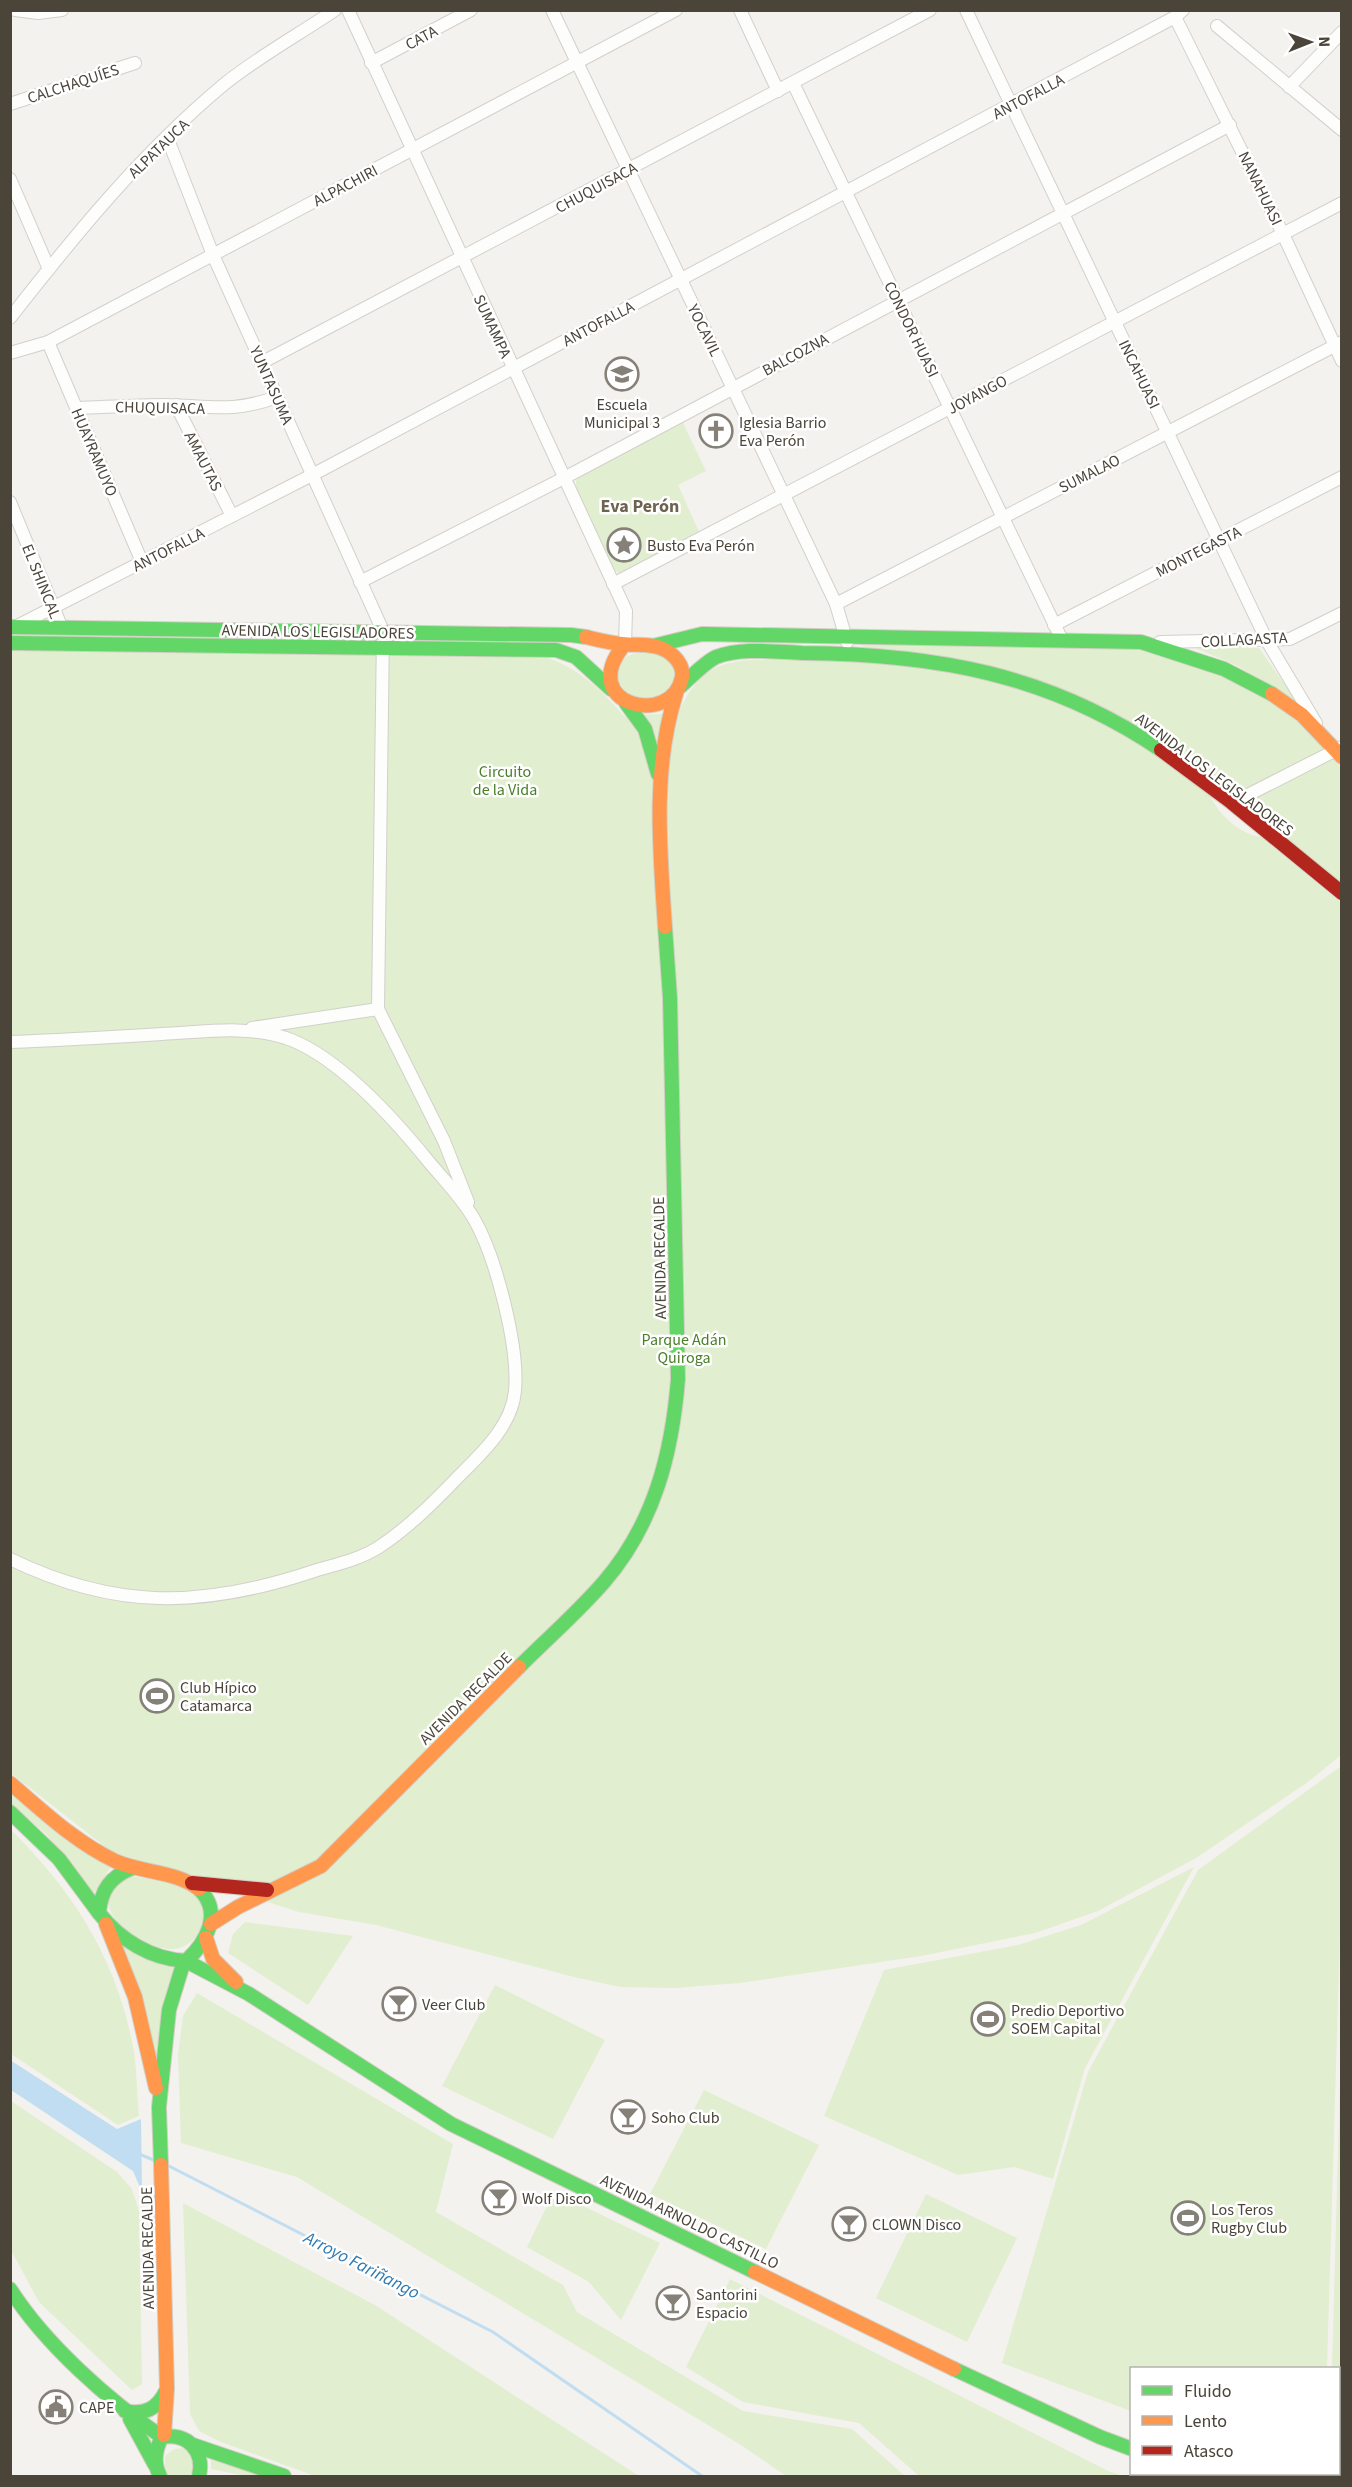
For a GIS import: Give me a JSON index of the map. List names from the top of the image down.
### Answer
{
  "streets": {
    "main road": ["AVENIDA LOS LEGISLADORES", "AVENIDA RECALDE", "AVENIDA ARNOLDO CASTILLO"],
    "street": [
      "CATA",
      "CALCHAQUÍES",
      "ANTOFALLA",
      "ALPATAUCA",
      "ALPACHIRI",
      "CHUQUISACA",
      "NANAHUASI",
      "SUMAMPA",
      "CONDOR HUASI",
      "YOCAVIL",
      "BALCOZNA",
      "INCAHUASI",
      "YUNTASUMA",
      "JOYANGO",
      "HUAYRAMUYO",
      "AMAUTAS",
      "SUMALAO",
      "MONTEGASTA",
      "EL SHINCAL",
      "COLLAGASTA"
    ]
  },
  "crossings": [
    ["CATA", "SUMAMPA"],
    ["ANTOFALLA", "NANAHUASI"],
    ["ANTOFALLA", "SUMAMPA"],
    ["ANTOFALLA", "CONDOR HUASI"],
    ["ANTOFALLA", "YOCAVIL"],
    ["ANTOFALLA", "INCAHUASI"],
    ["ANTOFALLA", "YUNTASUMA"],
    ["ANTOFALLA", "HUAYRAMUYO"],
    ["ANTOFALLA", "AMAUTAS"],
    ["ANTOFALLA", "EL SHINCAL"],
    ["ANTOFALLA", "AVENIDA LOS LEGISLADORES"],
    ["ALPATAUCA", "YUNTASUMA"],
    ["ALPACHIRI", "SUMAMPA"],
    ["ALPACHIRI", "YOCAVIL"],
    ["ALPACHIRI", "YUNTASUMA"],
    ["ALPACHIRI", "HUAYRAMUYO"],
    ["CHUQUISACA", "SUMAMPA"],
    ["CHUQUISACA", "CONDOR HUASI"],
    ["CHUQUISACA", "YOCAVIL"],
    ["CHUQUISACA", "YUNTASUMA"],
    ["CHUQUISACA", "HUAYRAMUYO"],
    ["CHUQUISACA", "AMAUTAS"],
    ["NANAHUASI", "BALCOZNA"],
    ["NANAHUASI", "JOYANGO"],
    ["NANAHUASI", "SUMALAO"],
    ["SUMAMPA", "BALCOZNA"],
    ["SUMAMPA", "JOYANGO"],
    ["SUMAMPA", "AVENIDA LOS LEGISLADORES"],
    ["SUMAMPA", "AVENIDA RECALDE"],
    ["CONDOR HUASI", "BALCOZNA"],
    ["CONDOR HUASI", "JOYANGO"],
    ["CONDOR HUASI", "SUMALAO"],
    ["CONDOR HUASI", "MONTEGASTA"],
    ["YOCAVIL", "BALCOZNA"],
    ["YOCAVIL", "JOYANGO"],
    ["YOCAVIL", "SUMALAO"],
    ["YOCAVIL", "AVENIDA LOS LEGISLADORES"],
    ["BALCOZNA", "INCAHUASI"],
    ["BALCOZNA", "YUNTASUMA"],
    ["INCAHUASI", "JOYANGO"],
    ["INCAHUASI", "SUMALAO"],
    ["INCAHUASI", "MONTEGASTA"],
    ["INCAHUASI", "COLLAGASTA"],
    ["YUNTASUMA", "AVENIDA LOS LEGISLADORES"],
    ["EL SHINCAL", "AVENIDA LOS LEGISLADORES"],
    ["AVENIDA LOS LEGISLADORES", "AVENIDA RECALDE"],
    ["AVENIDA RECALDE", "AVENIDA ARNOLDO CASTILLO"]
  ],
  "districts": ["Eva Perón"],
  "water": ["Arroyo Fariñango"],
  "parks": ["Circuito de la Vida", "Parque Adán Quiroga"],
  "places": {
    "school or university": ["Escuela Municipal 3"],
    "church": ["Iglesia Barrio Eva Perón"],
    "place": ["Busto Eva Perón"],
    "sports": ["Club Hípico Catamarca", "Predio Deportivo SOEM Capital", "Los Teros Rugby Club"],
    "bar": [
      "Veer Club",
      "Soho Club",
      "Wolf Disco",
      "CLOWN Disco",
      "Santorini Espacio"
    ],
    "public building": ["CAPE"]
  },
  "legend": ["Fluido", "Lento", "Atasco"],
  "north": "right"
}
